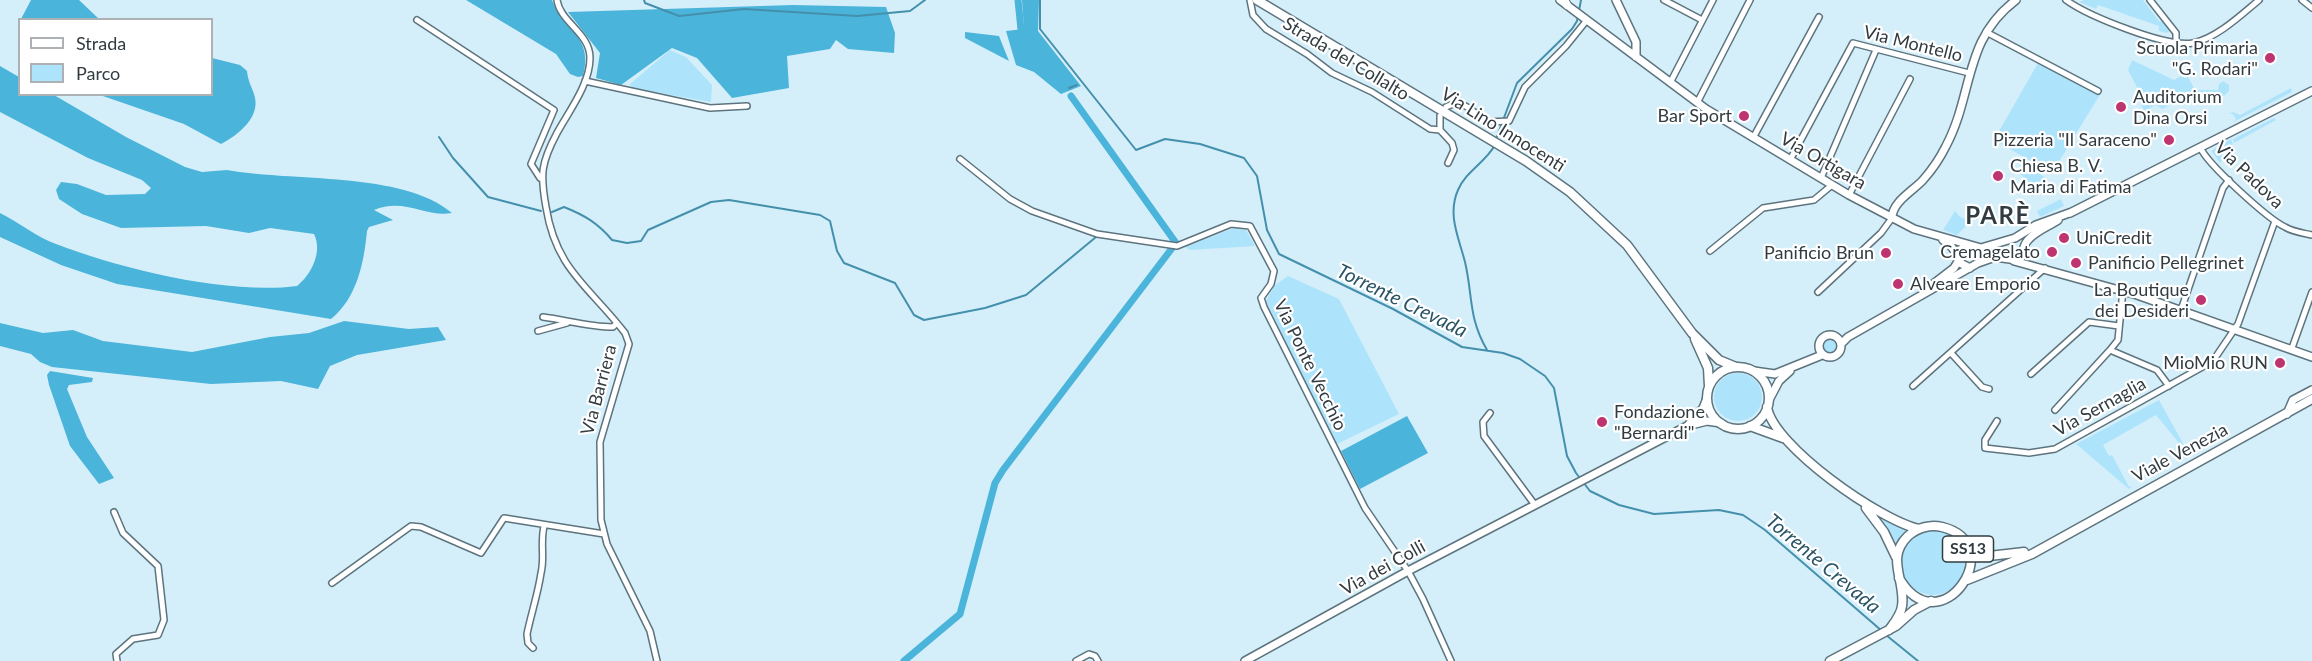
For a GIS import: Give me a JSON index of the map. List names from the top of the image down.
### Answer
{
  "streets": {
    "main road": ["Via Lino Innocenti", "Viale Venezia", "SS13"],
    "street": [
      "Via Montello",
      "Strada del Collalto",
      "Via Ortigara",
      "Via Padova",
      "Via Ponte Vecchio",
      "Via Barriera",
      "Via Sernaglia",
      "Via dei Colli"
    ]
  },
  "crossings": [
    ["Via Montello", "Via Ortigara"],
    ["Via Padova", "Via Sernaglia"],
    ["Via Ponte Vecchio", "Via dei Colli"],
    ["Viale Venezia", "SS13"]
  ],
  "districts": ["PARÈ"],
  "water": ["Torrente Crevada"],
  "places": [
    "Scuola Primaria \"G. Rodari\"",
    "Auditorium Dina Orsi",
    "Bar Sport",
    "Pizzeria \"Il Saraceno\"",
    "Chiesa B. V. Maria di Fatima",
    "UniCredit",
    "Cremagelato",
    "Panificio Brun",
    "Panificio Pellegrinet",
    "Alveare Emporio",
    "La Boutique dei Desideri",
    "MioMio RUN",
    "Fondazione \"Bernardi\""
  ],
  "legend": ["Strada", "Parco"]
}
